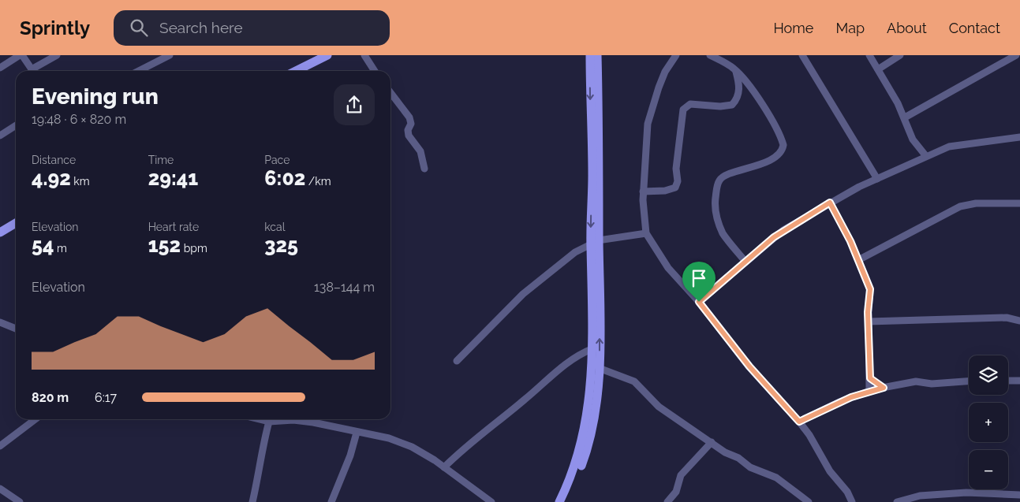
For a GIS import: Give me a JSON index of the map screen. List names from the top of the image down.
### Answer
{
  "page": {
    "header": "Sprintly",
    "search": "Search here",
    "nav": [
      "Home",
      "Map",
      "About",
      "Contact"
    ],
    "heading": ["Evening run", "19:48 · 6 × 820 m"],
    "stats": [
      ["Distance", "4.92 km"],
      ["Time", "29:41"],
      ["Pace", "6:02 /km"],
      ["Elevation", "54 m"],
      ["Heart rate", "152 bpm"],
      ["kcal", "325"]
    ],
    "chart": ["Elevation", "138–144 m"],
    "map_buttons": ["+", "−"],
    "list": [
      {
        "name": "820 m",
        "note": "6:17"
      }
    ]
  }
}
